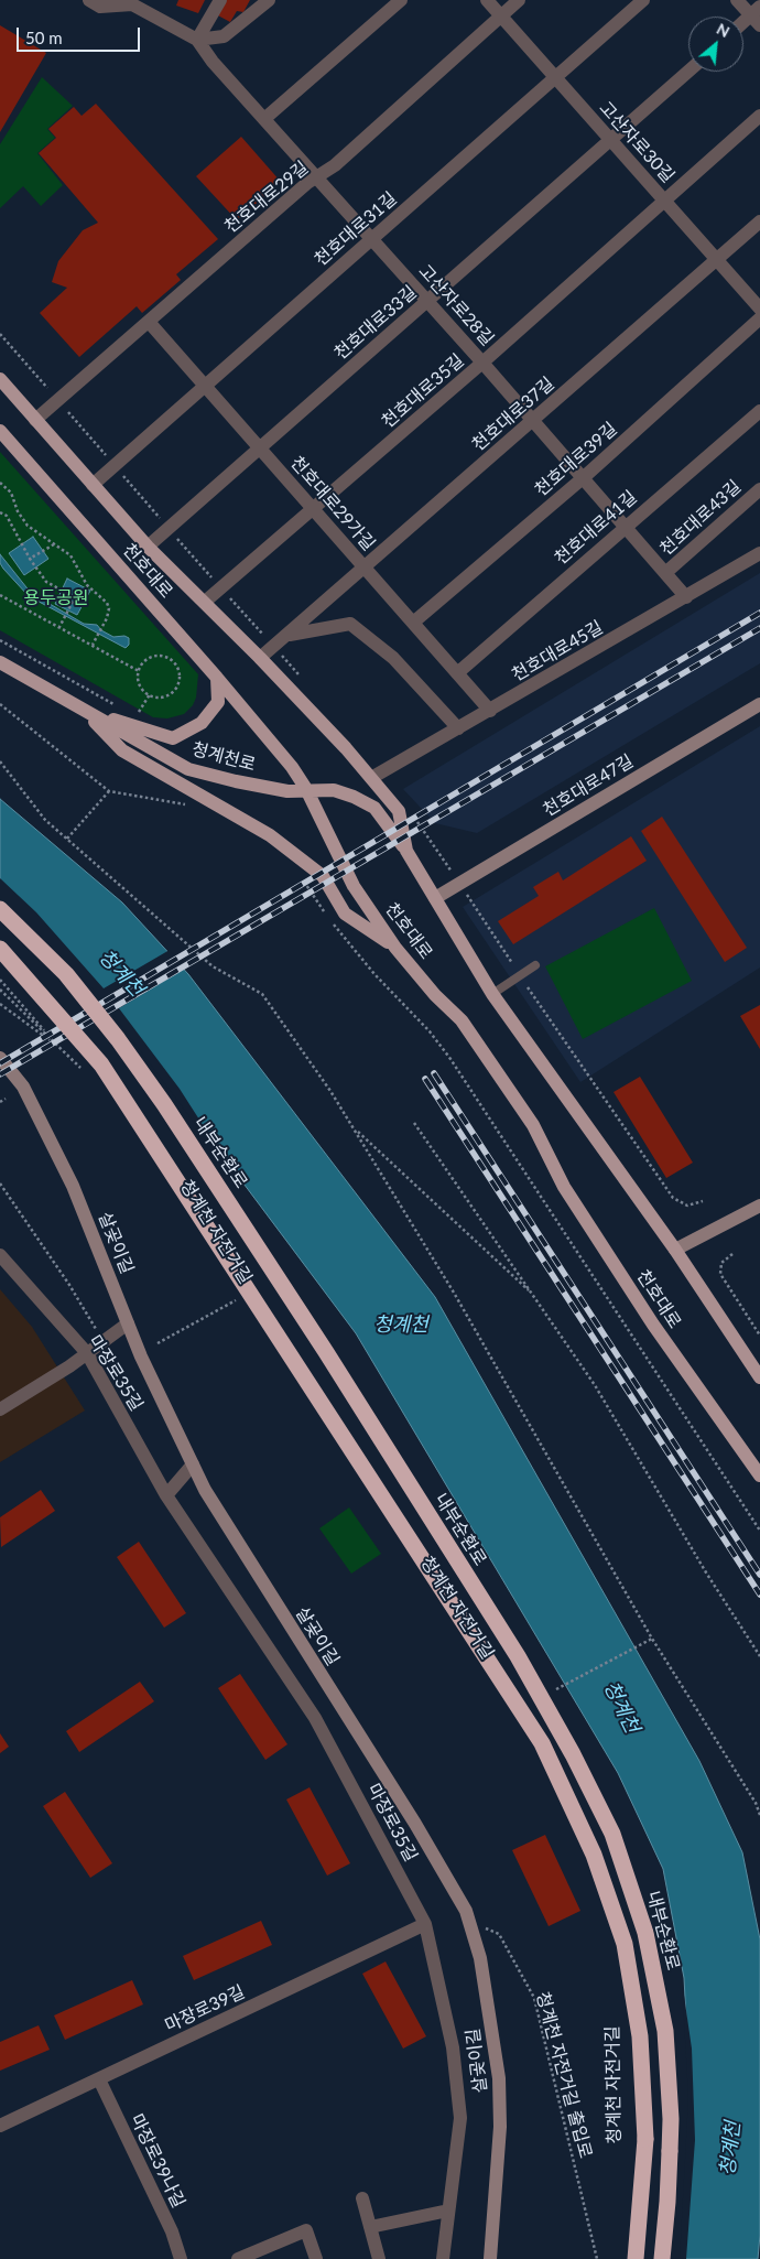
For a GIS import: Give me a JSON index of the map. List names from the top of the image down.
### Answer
{
  "streets": {
    "highway": ["내부순환로"],
    "main road": [
      "천호대로",
      "청계천로",
      "천호대로47길",
      "살곶이길"
    ],
    "street": [
      "고산자로30길",
      "천호대로29길",
      "천호대로31길",
      "고산자로28길",
      "천호대로33길",
      "천호대로35길",
      "천호대로37길",
      "천호대로39길",
      "천호대로29가길",
      "천호대로43길",
      "천호대로41길",
      "천호대로45길",
      "마장로35길",
      "마장로39길",
      "마장로39나길"
    ],
    "path": ["청계천 자전거길 출입로"]
  },
  "crossings": [
    ["고산자로30길", "천호대로29길"],
    ["고산자로30길", "천호대로31길"],
    ["고산자로30길", "천호대로33길"],
    ["고산자로30길", "천호대로35길"],
    ["고산자로30길", "천호대로37길"],
    ["천호대로29길", "고산자로28길"],
    ["천호대로29길", "천호대로29가길"],
    ["천호대로29길", "천호대로"],
    ["천호대로31길", "고산자로28길"],
    ["천호대로31길", "천호대로29가길"],
    ["천호대로31길", "천호대로"],
    ["고산자로28길", "천호대로33길"],
    ["고산자로28길", "천호대로35길"],
    ["고산자로28길", "천호대로37길"],
    ["고산자로28길", "천호대로39길"],
    ["고산자로28길", "천호대로43길"],
    ["고산자로28길", "천호대로41길"],
    ["고산자로28길", "천호대로45길"],
    ["천호대로33길", "천호대로29가길"],
    ["천호대로33길", "천호대로"],
    ["천호대로35길", "천호대로29가길"],
    ["천호대로35길", "천호대로"],
    ["천호대로37길", "천호대로29가길"],
    ["천호대로37길", "천호대로"],
    ["천호대로37길", "천호대로45길"],
    ["천호대로39길", "천호대로29가길"],
    ["천호대로29가길", "천호대로41길"],
    ["천호대로29가길", "천호대로45길"],
    ["천호대로", "천호대로45길"],
    ["천호대로", "청계천로"],
    ["천호대로", "천호대로47길"],
    ["살곶이길", "청계천 자전거길 출입로"],
    ["마장로35길", "마장로39길"],
    ["마장로39길", "마장로39나길"]
  ],
  "water": ["청계천"],
  "parks": ["용두공원"],
  "scale_bar": "50 m",
  "north": "top right"
}
